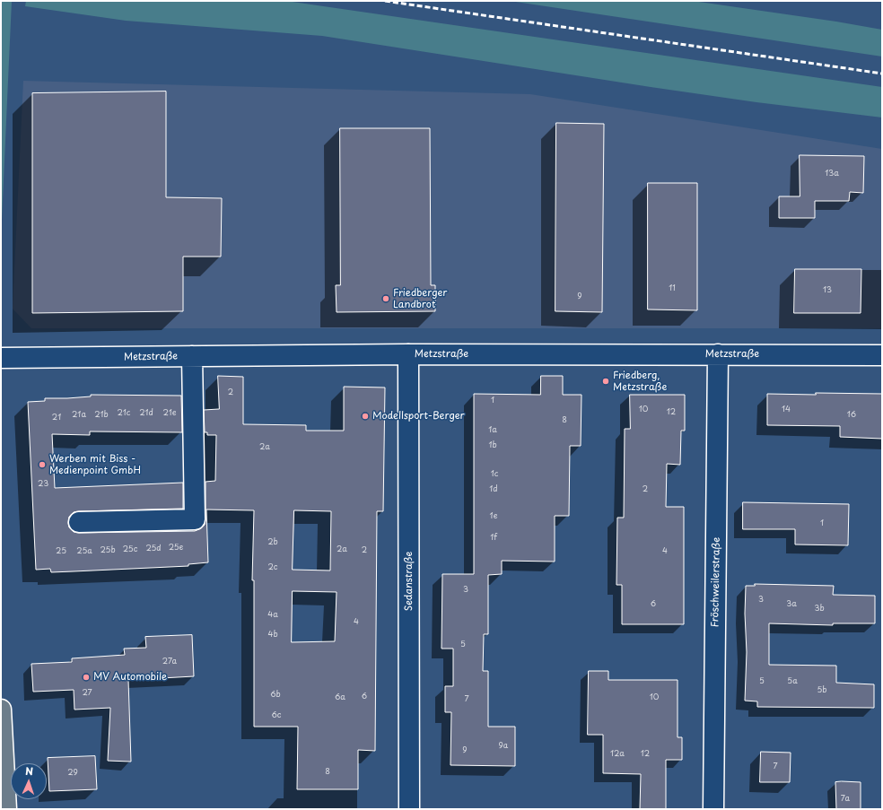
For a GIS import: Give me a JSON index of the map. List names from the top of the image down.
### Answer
{
  "streets": {
    "street": ["Metzstraße", "Sedanstraße", "Fröschweilerstraße"]
  },
  "crossings": [
    ["Metzstraße", "Sedanstraße"],
    ["Metzstraße", "Fröschweilerstraße"]
  ],
  "places": [
    "Friedberger Landbrot",
    "Friedberg, Metzstraße",
    "Modellsport-Berger",
    "Werben mit Biss - Medienpoint GmbH",
    "MV Automobile"
  ],
  "house_numbers": [
    "13a",
    "11",
    "13",
    "9",
    "2",
    "1",
    "10",
    "14",
    "12",
    "21c",
    "21d",
    "21e",
    "21a",
    "21b",
    "16",
    "21",
    "8",
    "1a",
    "1b",
    "2a",
    "1c",
    "23",
    "1d",
    "2",
    "1e",
    "1",
    "1f",
    "2b",
    "25e",
    "25d",
    "25c",
    "2a",
    "25b",
    "2",
    "25",
    "25a",
    "4",
    "2c",
    "3",
    "3",
    "6",
    "3a",
    "3b",
    "4a",
    "4",
    "4b",
    "5",
    "27a",
    "5",
    "5a",
    "5b",
    "27",
    "6b",
    "6",
    "6a",
    "10",
    "7",
    "6c",
    "9a",
    "9",
    "12a",
    "12",
    "7",
    "8",
    "29",
    "7a"
  ],
  "north": "top"
}
